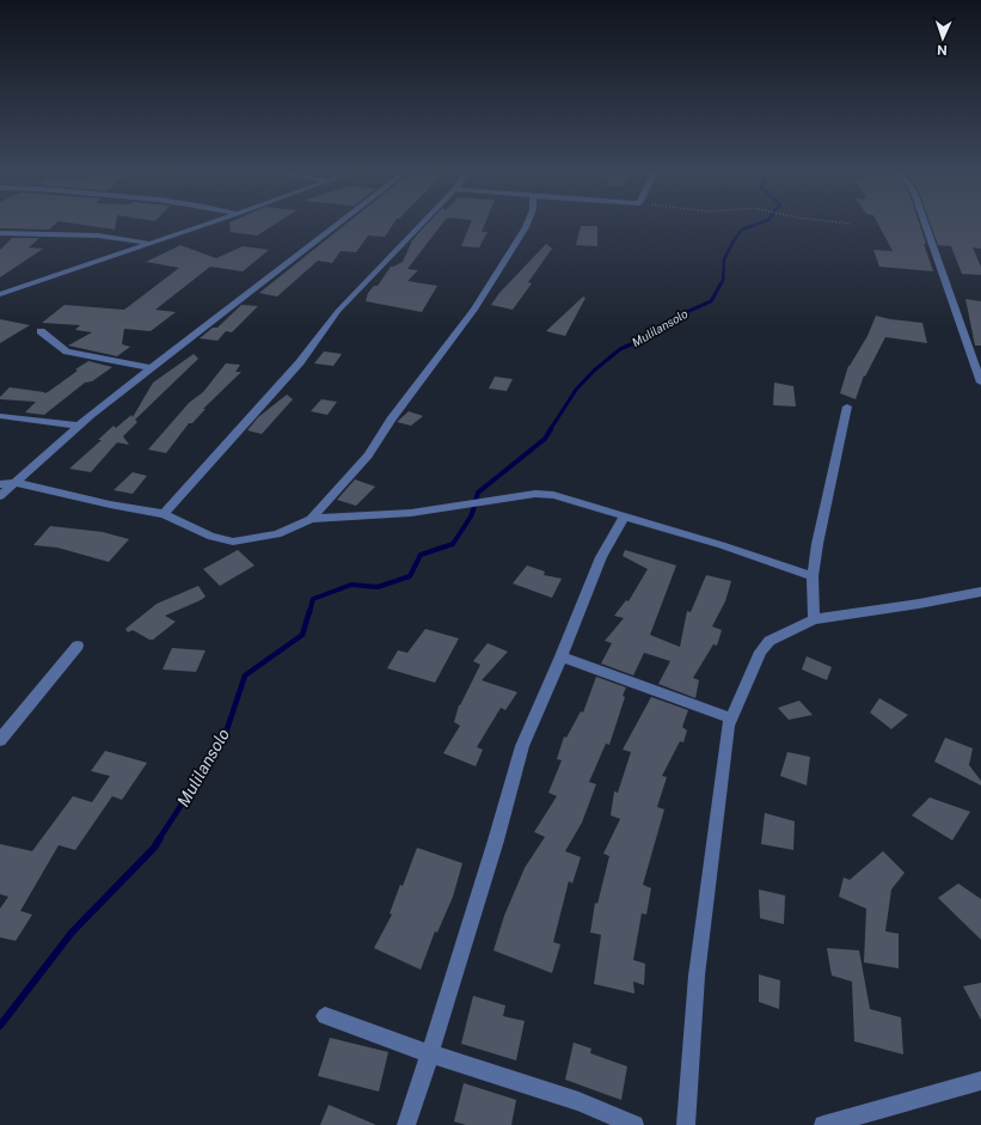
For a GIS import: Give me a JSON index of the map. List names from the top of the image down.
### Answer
{
  "water": ["Mulilansolo"],
  "north": "bottom"
}
